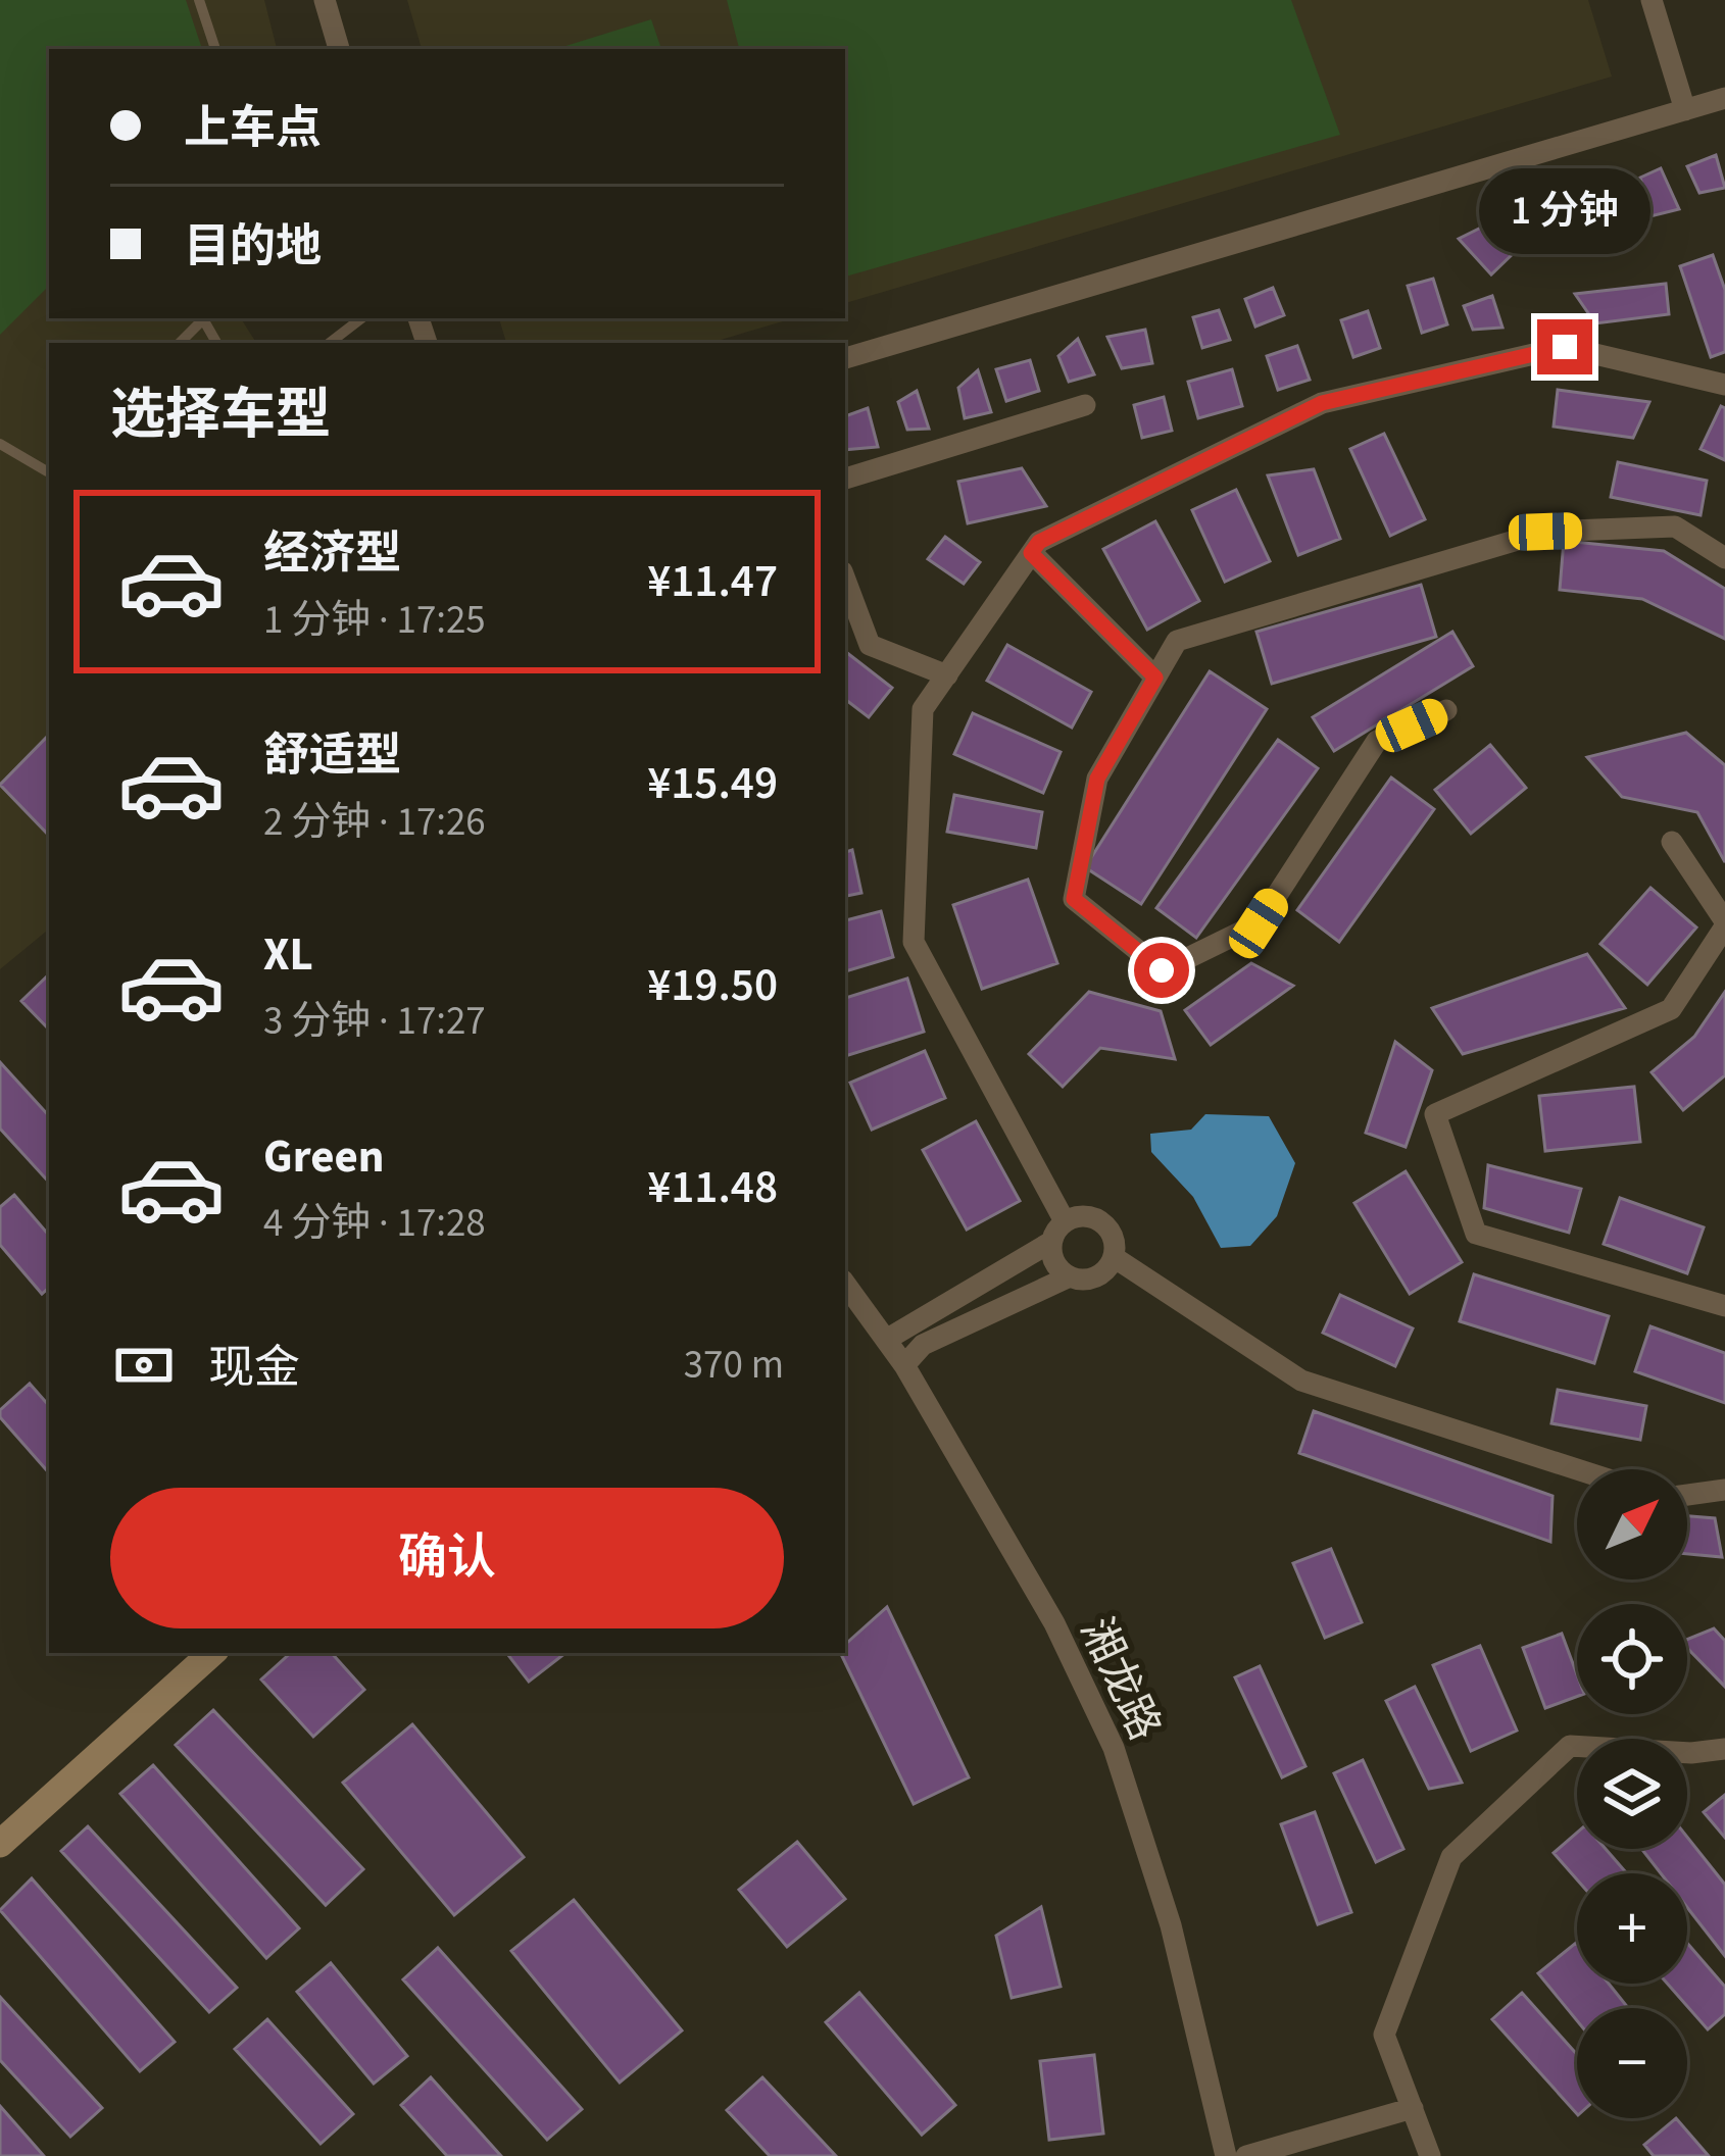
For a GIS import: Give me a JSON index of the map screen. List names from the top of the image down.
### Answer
{
  "streets": {
    "street": ["湘龙路"]
  },
  "north": "top right",
  "page": {
    "banner": ["上车点", "目的地"],
    "bubble": "1 分钟",
    "heading": "选择车型",
    "list": [
      {
        "name": "经济型",
        "note": "1 分钟 · 17:25",
        "value": "¥11.47"
      },
      {
        "name": "舒适型",
        "note": "2 分钟 · 17:26",
        "value": "¥15.49"
      },
      {
        "name": "XL",
        "note": "3 分钟 · 17:27",
        "value": "¥19.50"
      },
      {
        "name": "Green",
        "note": "4 分钟 · 17:28",
        "value": "¥11.48"
      }
    ],
    "pay": ["现金", "370 m"],
    "buttons": "确认",
    "map_buttons": ["+", "−"]
  }
}
